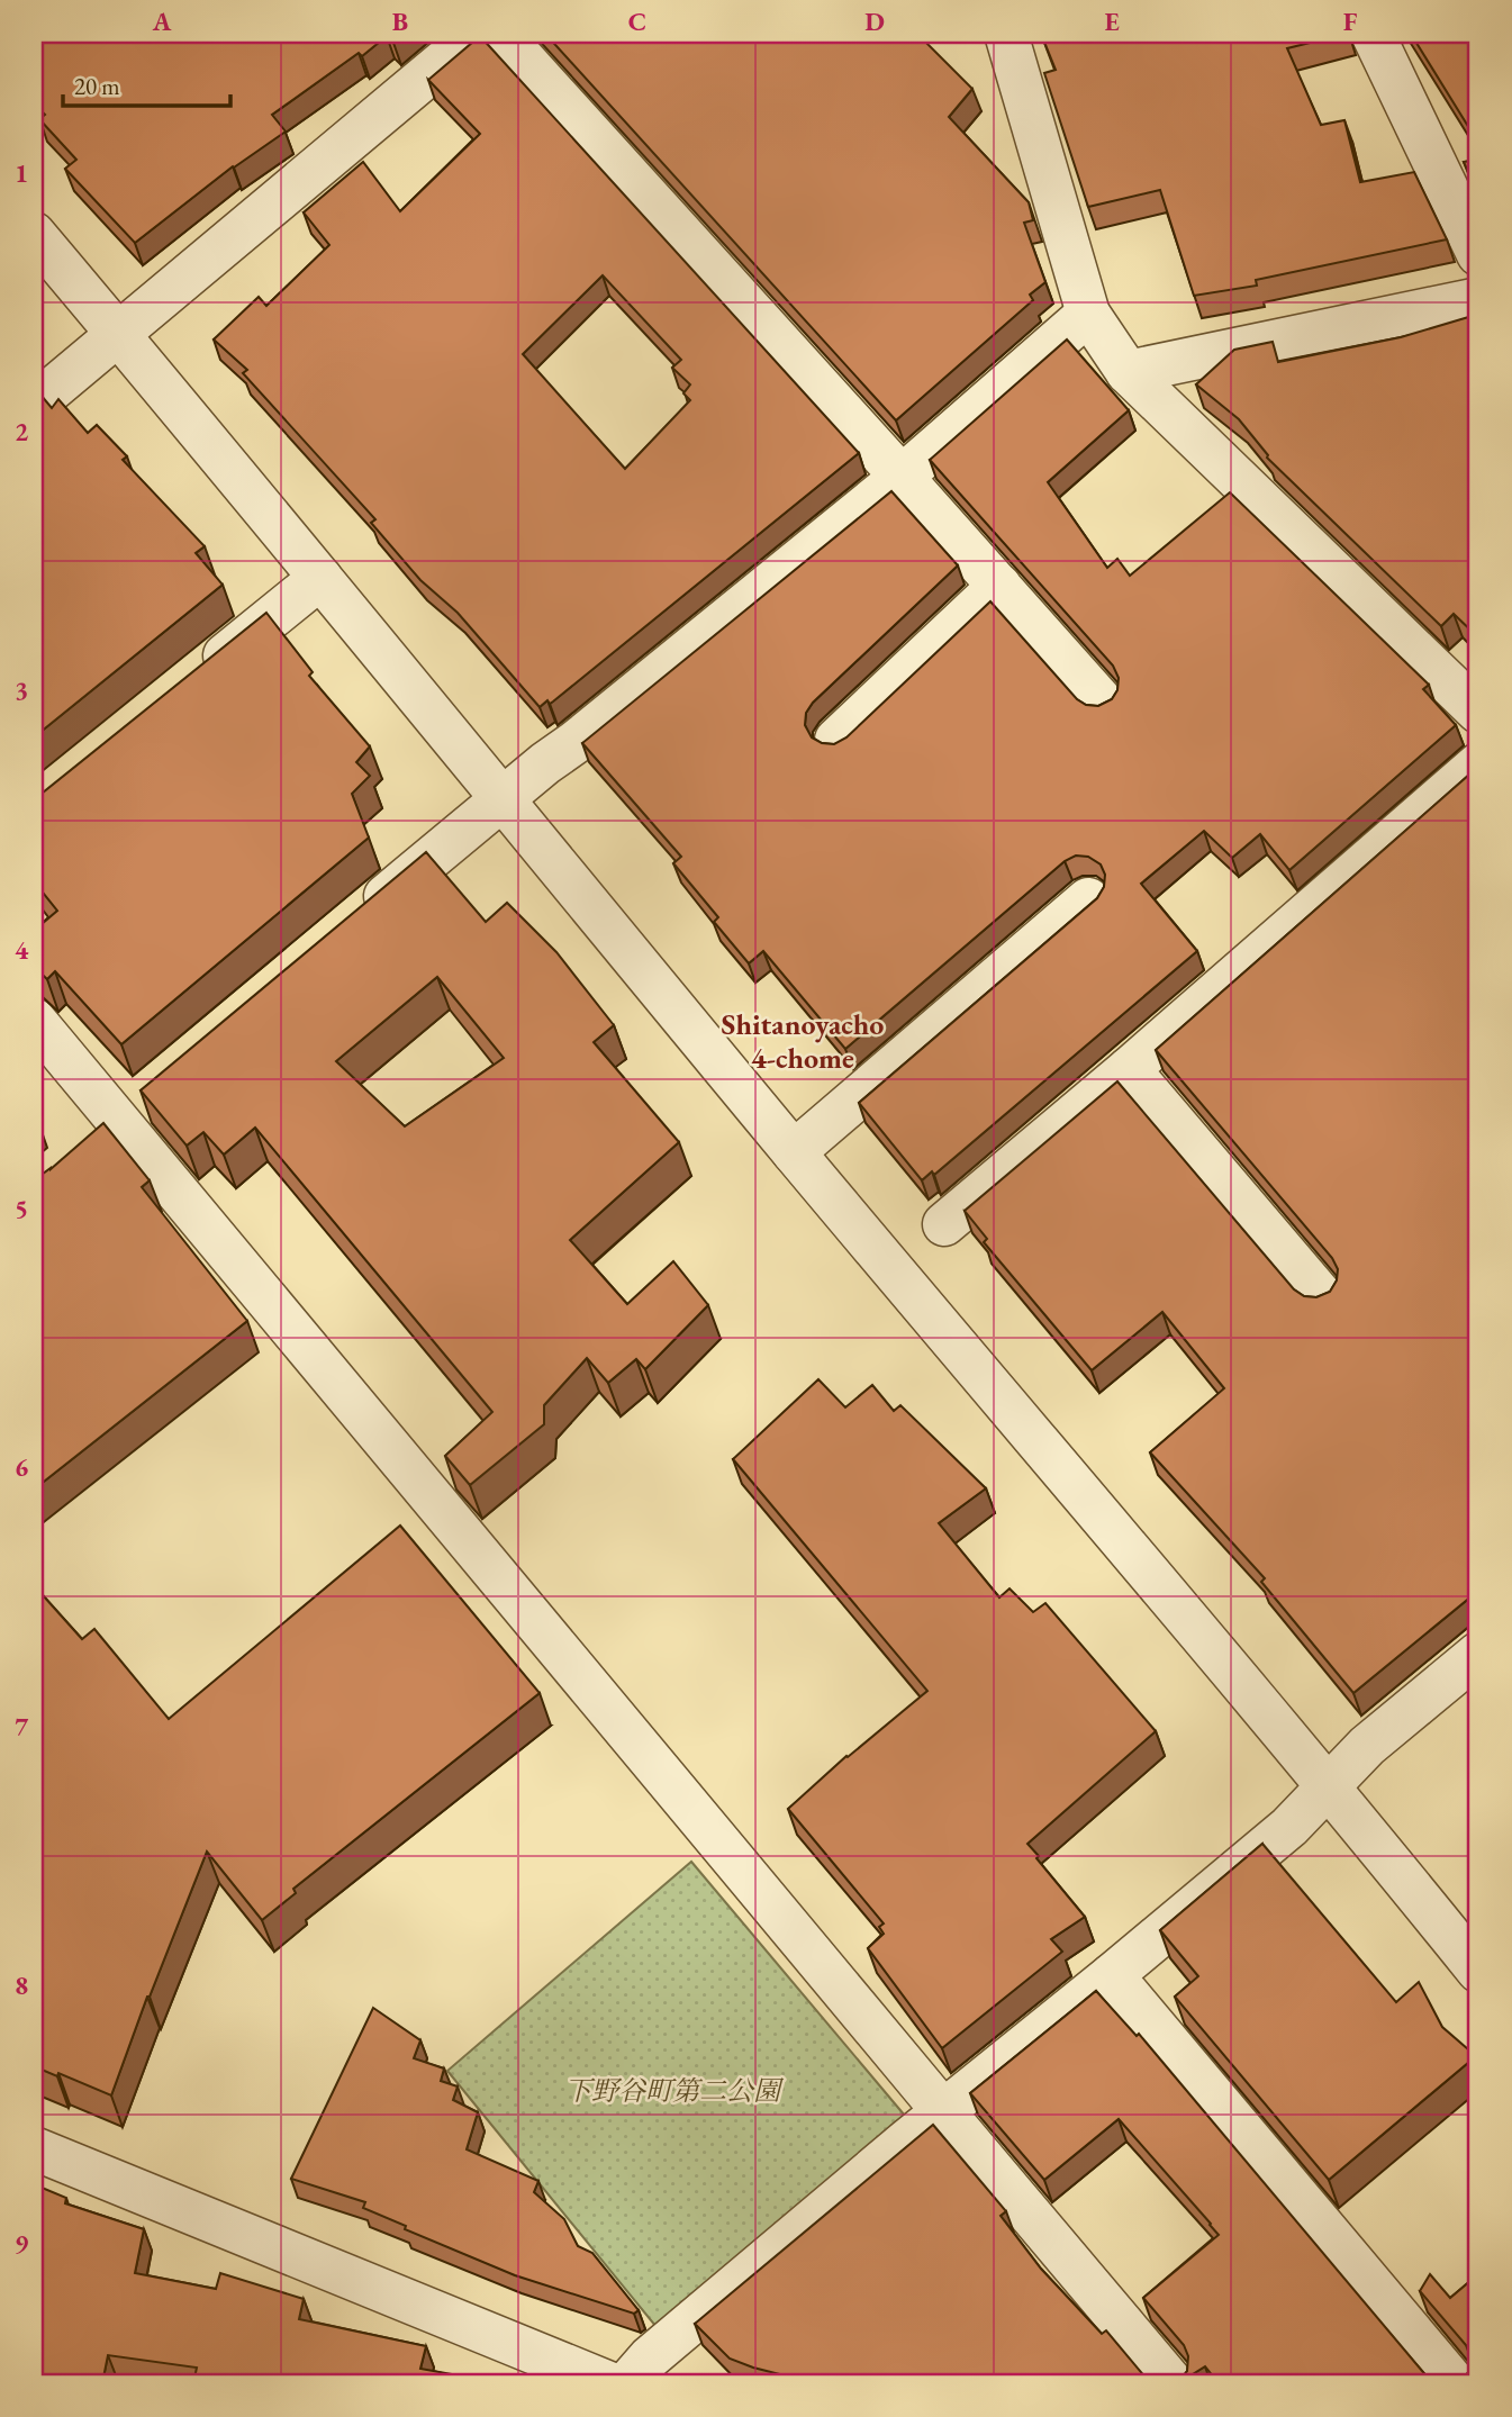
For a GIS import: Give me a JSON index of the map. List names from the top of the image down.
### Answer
{
  "districts": ["Shitanoyacho 4-chome"],
  "parks": ["下野谷町第二公園"],
  "scale_bar": "20 m",
  "grid": {
    "columns": [
      "A",
      "B",
      "C",
      "D",
      "E",
      "F"
    ],
    "rows": [
      "1",
      "2",
      "3",
      "4",
      "5",
      "6",
      "7",
      "8",
      "9"
    ]
  }
}
